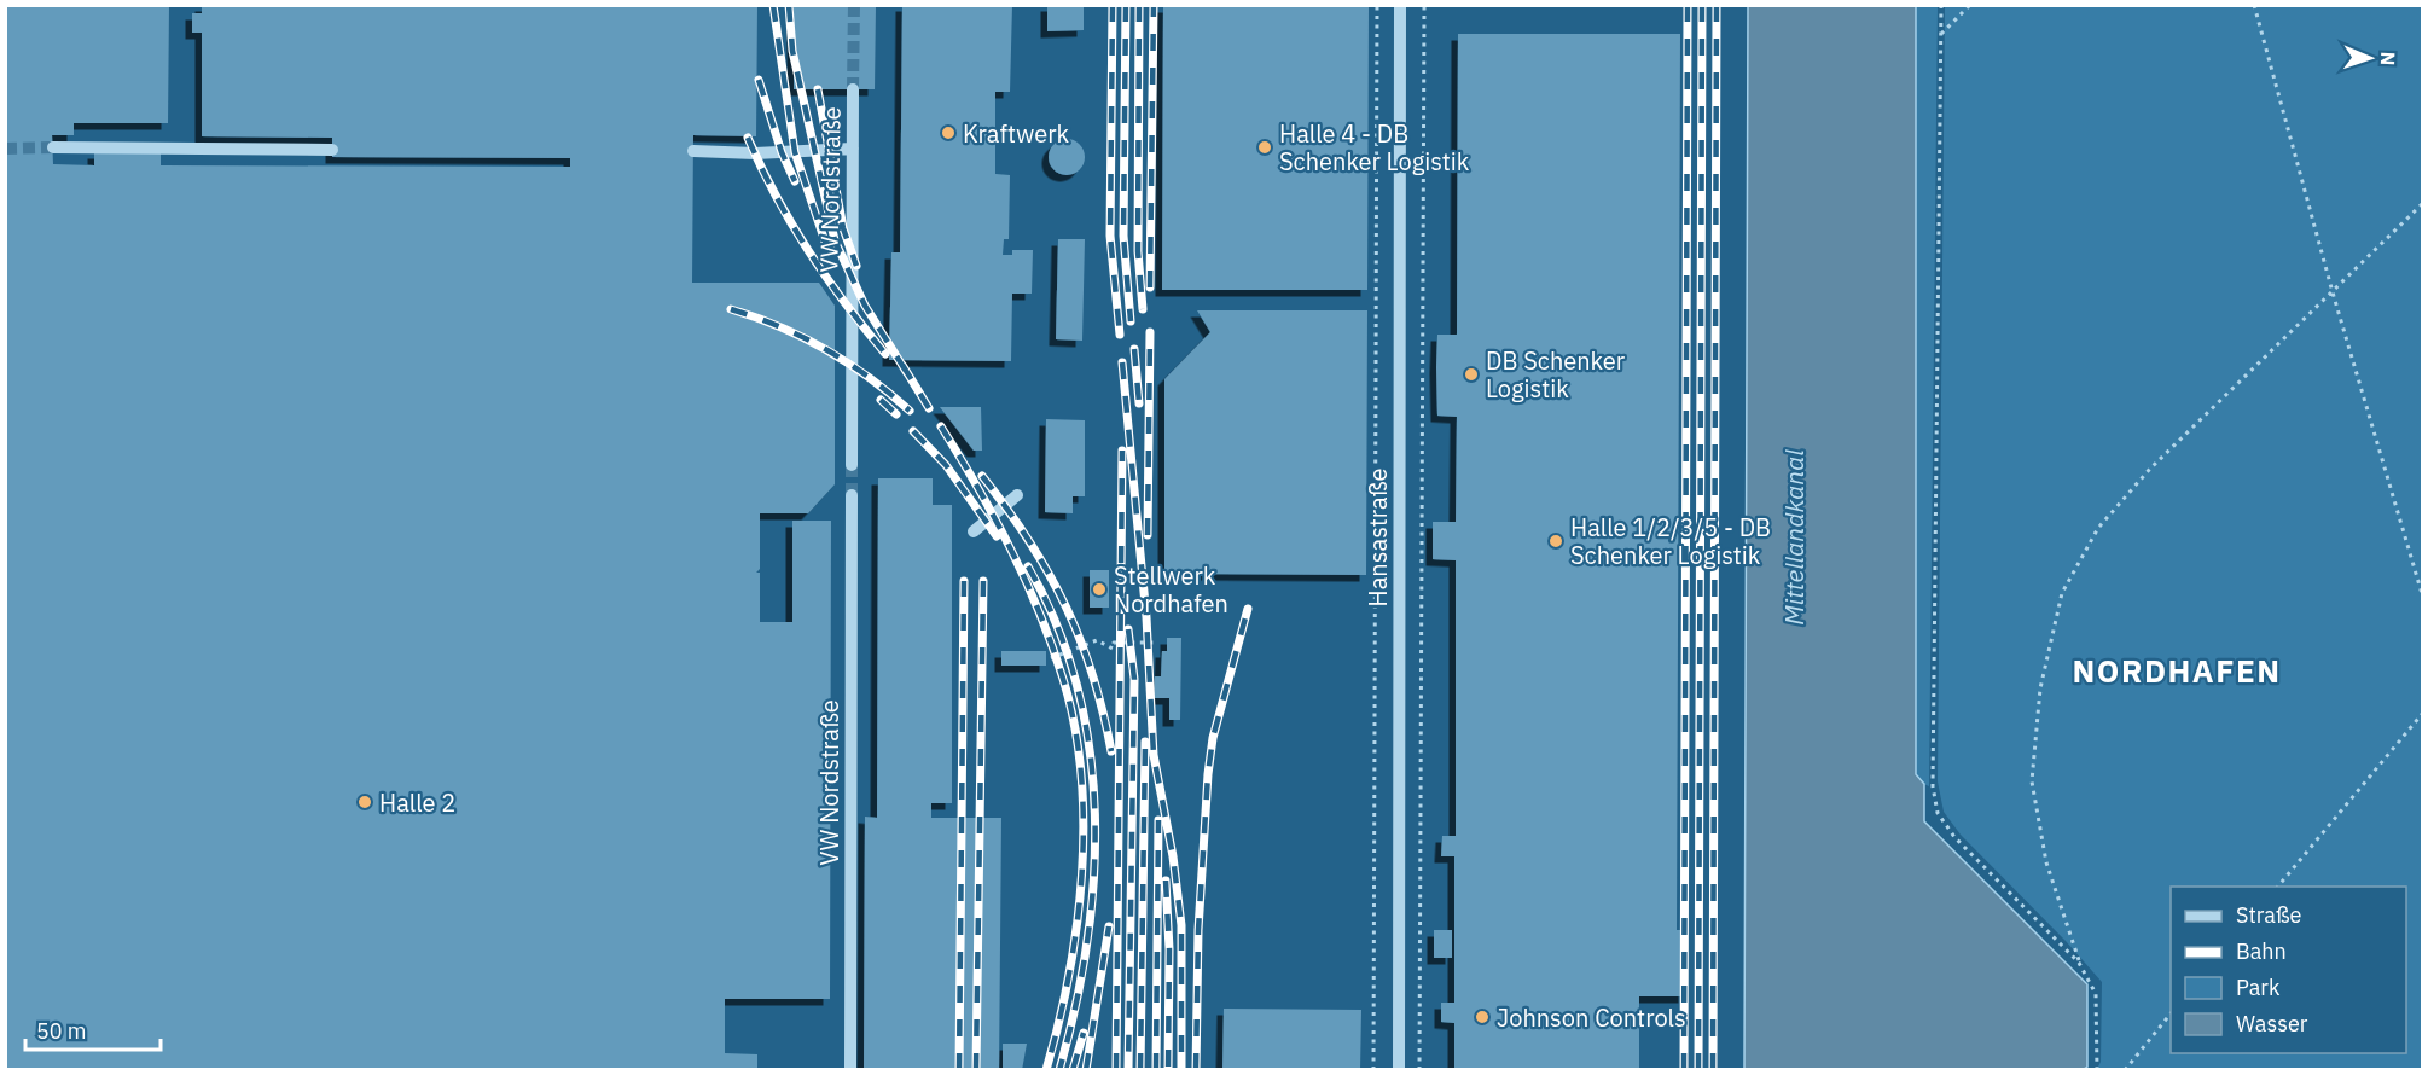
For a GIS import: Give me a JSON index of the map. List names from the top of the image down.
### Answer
{
  "streets": {
    "street": ["VW Nordstraße", "Hansastraße"]
  },
  "districts": ["NORDHAFEN"],
  "water": ["Mittellandkanal"],
  "places": [
    "Kraftwerk",
    "Halle 4 - DB Schenker Logistik",
    "DB Schenker Logistik",
    "Halle 1/2/3/5 - DB Schenker Logistik",
    "Stellwerk Nordhafen",
    "Halle 2",
    "Johnson Controls"
  ],
  "legend": [
    "Straße",
    "Bahn",
    "Park",
    "Wasser"
  ],
  "scale_bar": "50 m",
  "north": "right"
}
